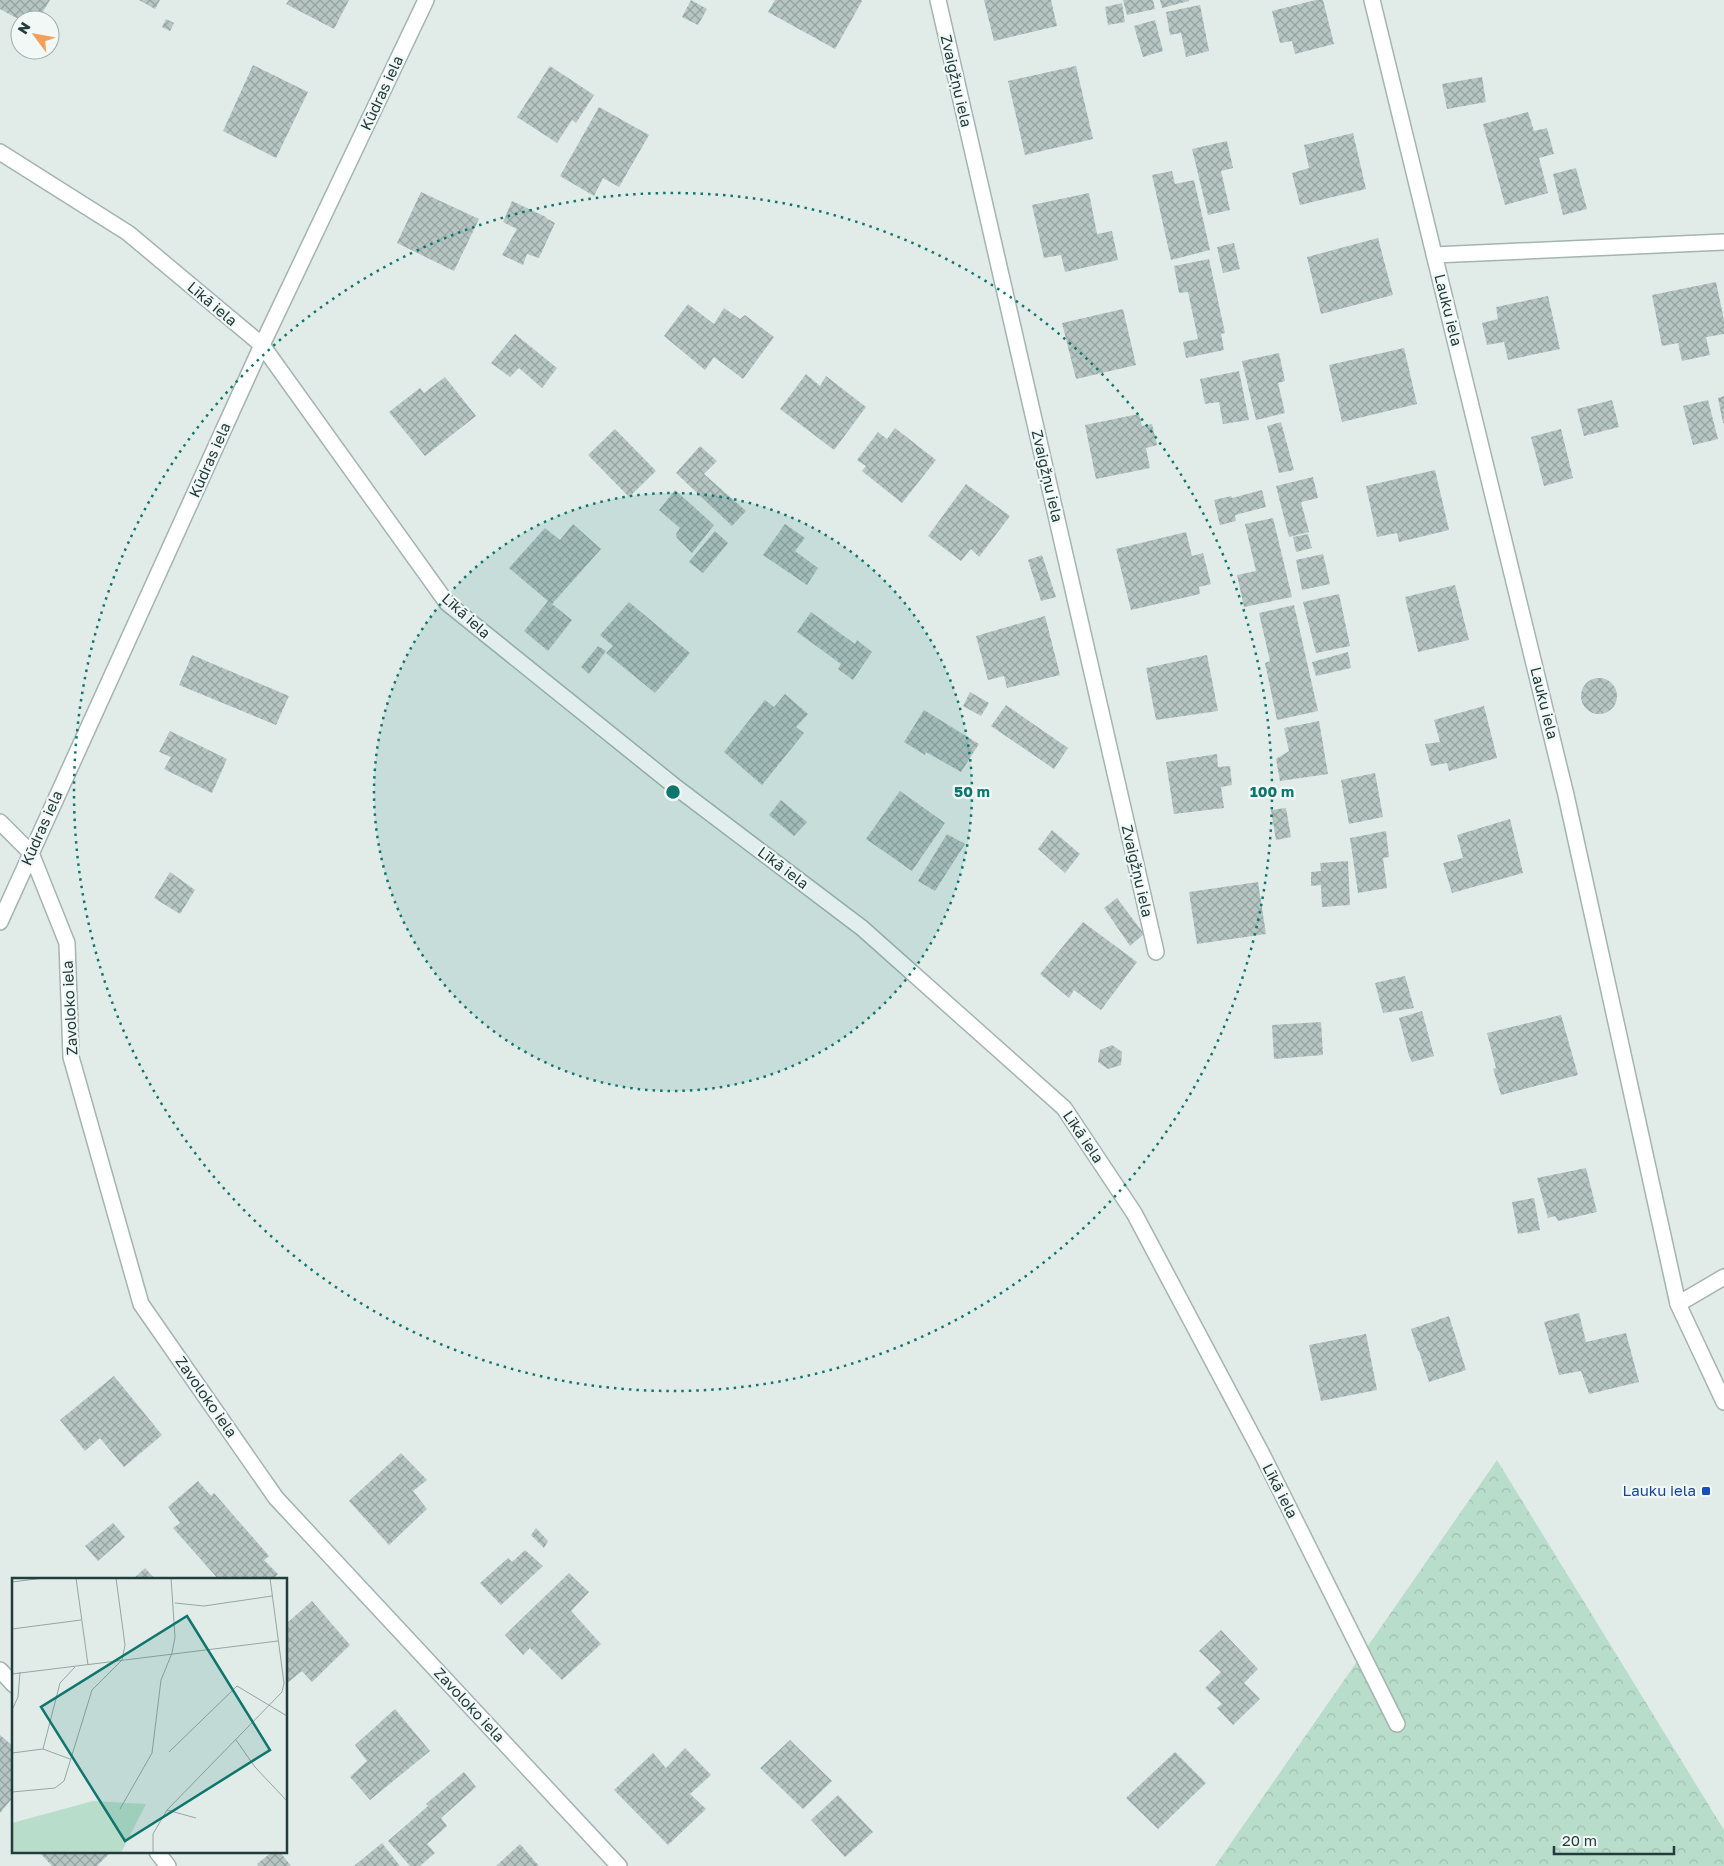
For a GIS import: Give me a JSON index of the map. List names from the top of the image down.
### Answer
{
  "streets": {
    "street": [
      "Zvaigžņu iela",
      "Kūdras iela",
      "Līkā iela",
      "Lauku iela",
      "Zavoloko iela"
    ]
  },
  "crossings": [
    ["Kūdras iela", "Līkā iela"],
    ["Kūdras iela", "Zavoloko iela"]
  ],
  "places": {
    "transit": ["Lauku iela"]
  },
  "scale_bar": "20 m",
  "north": "top left",
  "rings": ["50 m", "100 m"]
}
